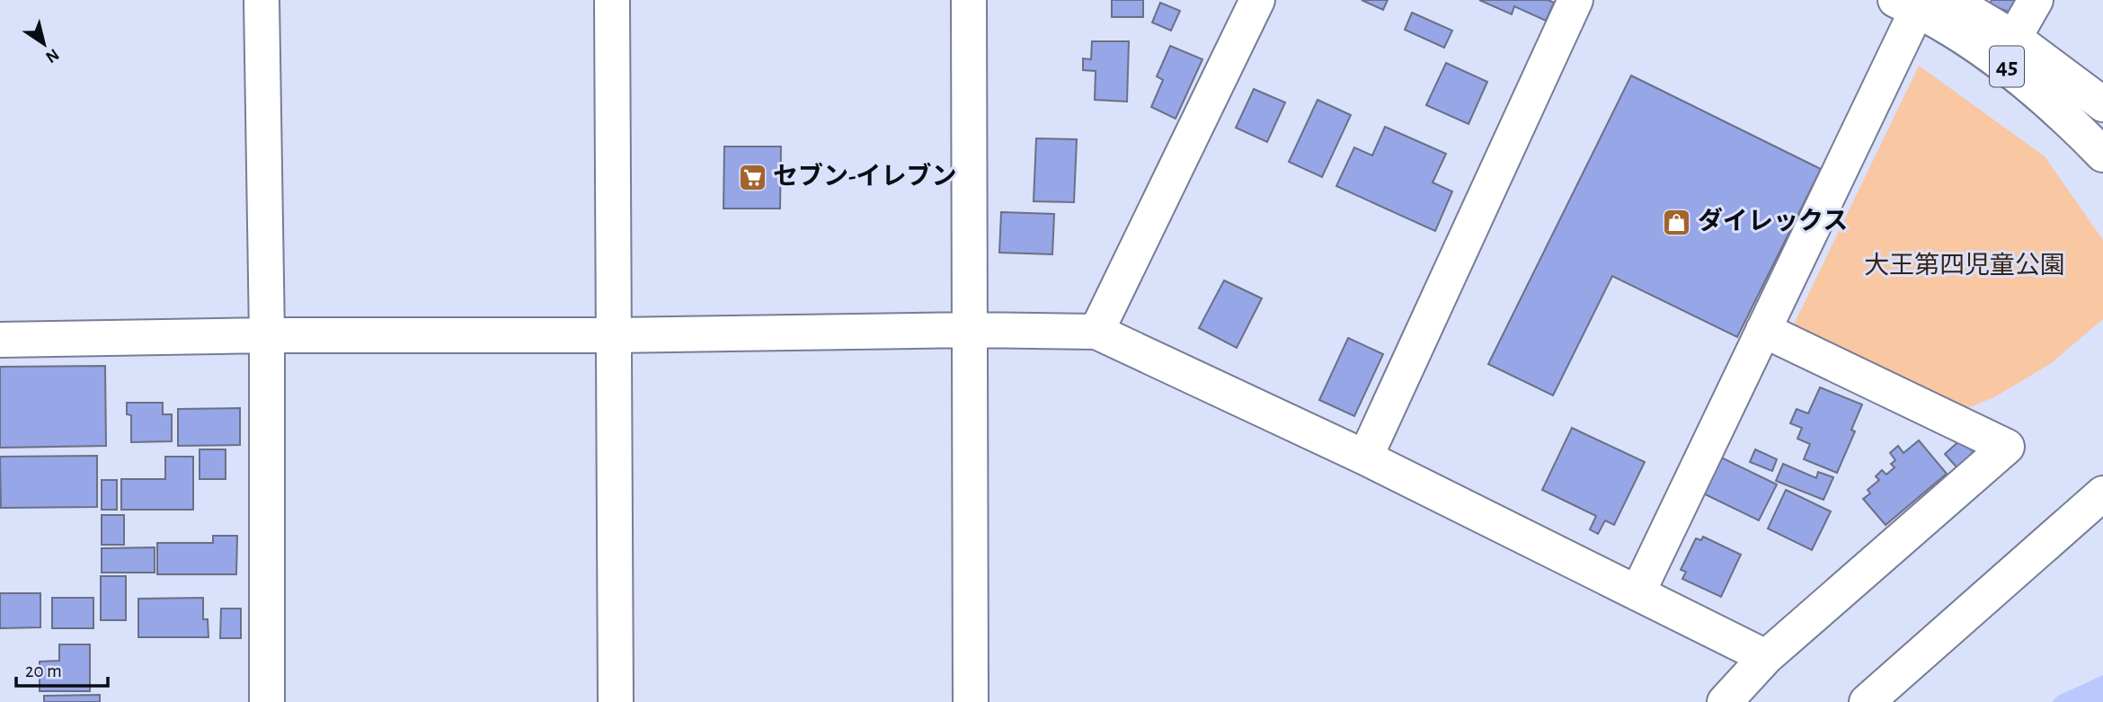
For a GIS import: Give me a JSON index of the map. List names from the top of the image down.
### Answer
{
  "streets": {
    "street": ["45"]
  },
  "parks": ["大王第四児童公園"],
  "places": {
    "supermarket": ["セブン-イレブン"],
    "shop": ["ダイレックス"]
  },
  "scale_bar": "20 m",
  "north": "bottom right"
}
